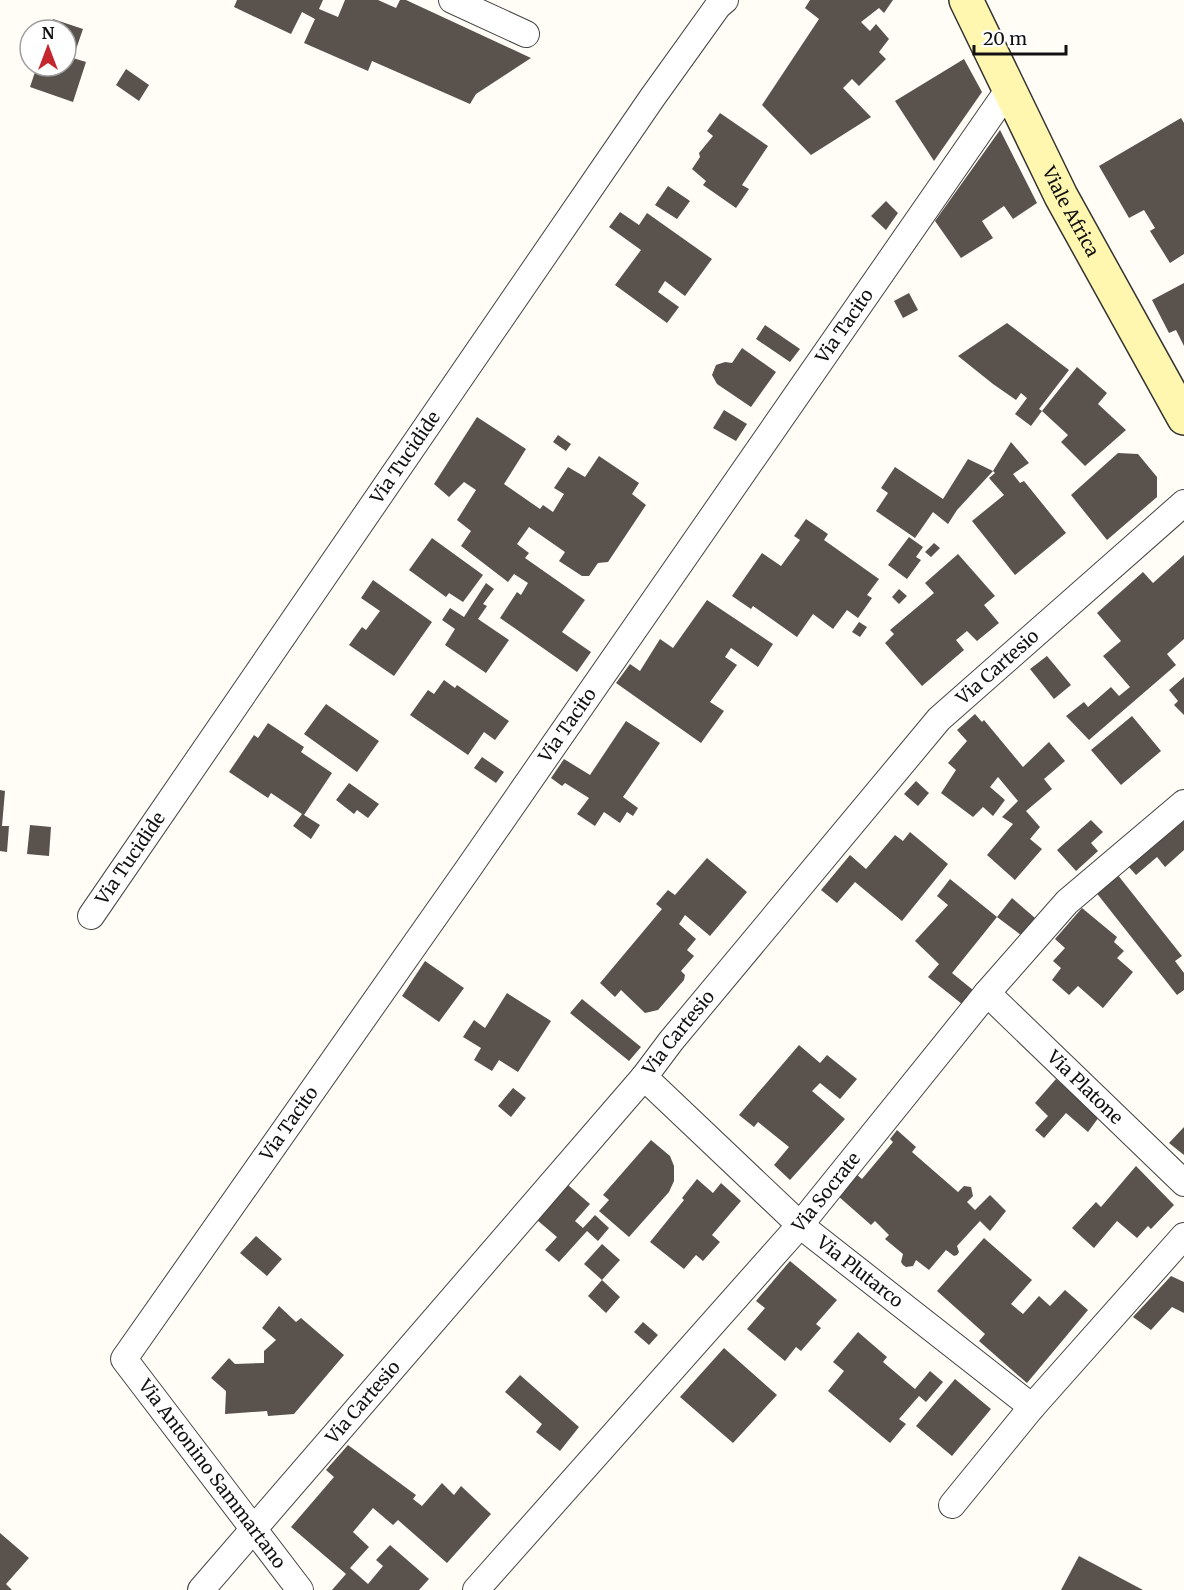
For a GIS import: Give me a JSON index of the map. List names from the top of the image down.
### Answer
{
  "streets": {
    "main road": ["Viale Africa"],
    "street": [
      "Via Tacito",
      "Via Tucidide",
      "Via Cartesio",
      "Via Platone",
      "Via Socrate",
      "Via Plutarco",
      "Via Antonino Sammartano"
    ]
  },
  "crossings": [
    ["Viale Africa", "Via Tacito"],
    ["Via Tacito", "Via Antonino Sammartano"],
    ["Via Cartesio", "Via Plutarco"],
    ["Via Cartesio", "Via Antonino Sammartano"],
    ["Via Platone", "Via Socrate"],
    ["Via Socrate", "Via Plutarco"]
  ],
  "scale_bar": "20 m",
  "north": "top"
}
